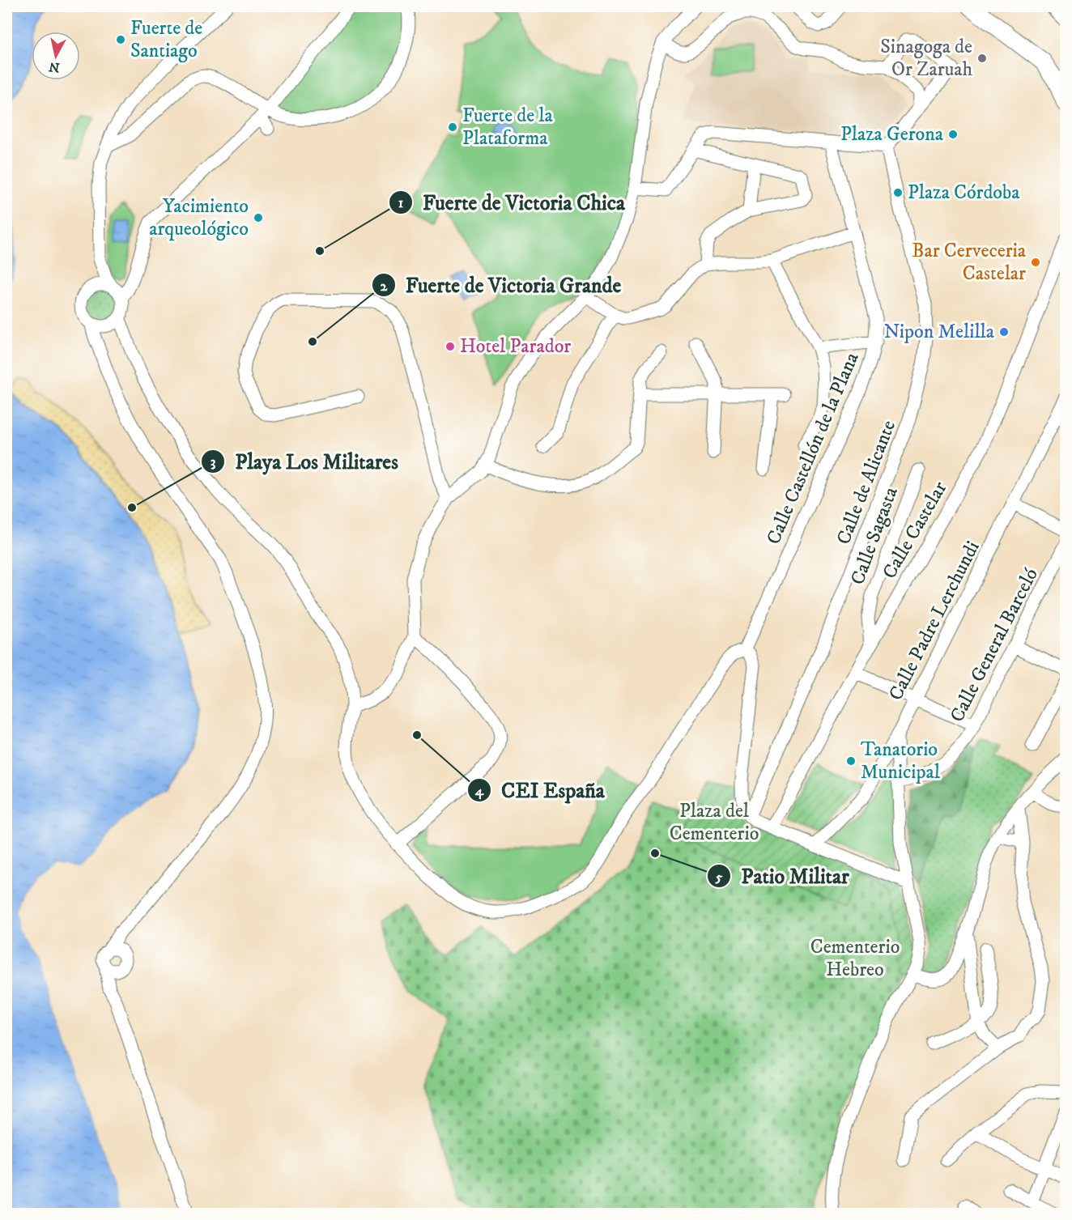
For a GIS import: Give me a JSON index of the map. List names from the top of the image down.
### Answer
{
  "streets": {
    "street": [
      "Calle Castellón de la Plana",
      "Calle de Alicante",
      "Calle Castelar",
      "Calle Sagasta",
      "Calle Padre Lerchundi",
      "Calle General Barceló"
    ]
  },
  "crossings": [
    ["Calle Castelar", "Calle Sagasta"]
  ],
  "parks": ["Plaza del Cementerio", "Cementerio Hebreo"],
  "places": [
    "Fuerte de Santiago",
    "Sinagoga de Or Zaruah",
    "Fuerte de la Plataforma",
    "Plaza Gerona",
    "Plaza Córdoba",
    "Yacimiento arqueológico",
    "Fuerte de Victoria Chica",
    "Bar Cerveceria Castelar",
    "Nipon Melilla",
    "Fuerte de Victoria Grande",
    "Hotel Parador",
    "Playa Los Militares",
    "CEI España",
    "Tanatorio Municipal",
    "Patio Militar"
  ],
  "north": "bottom"
}
